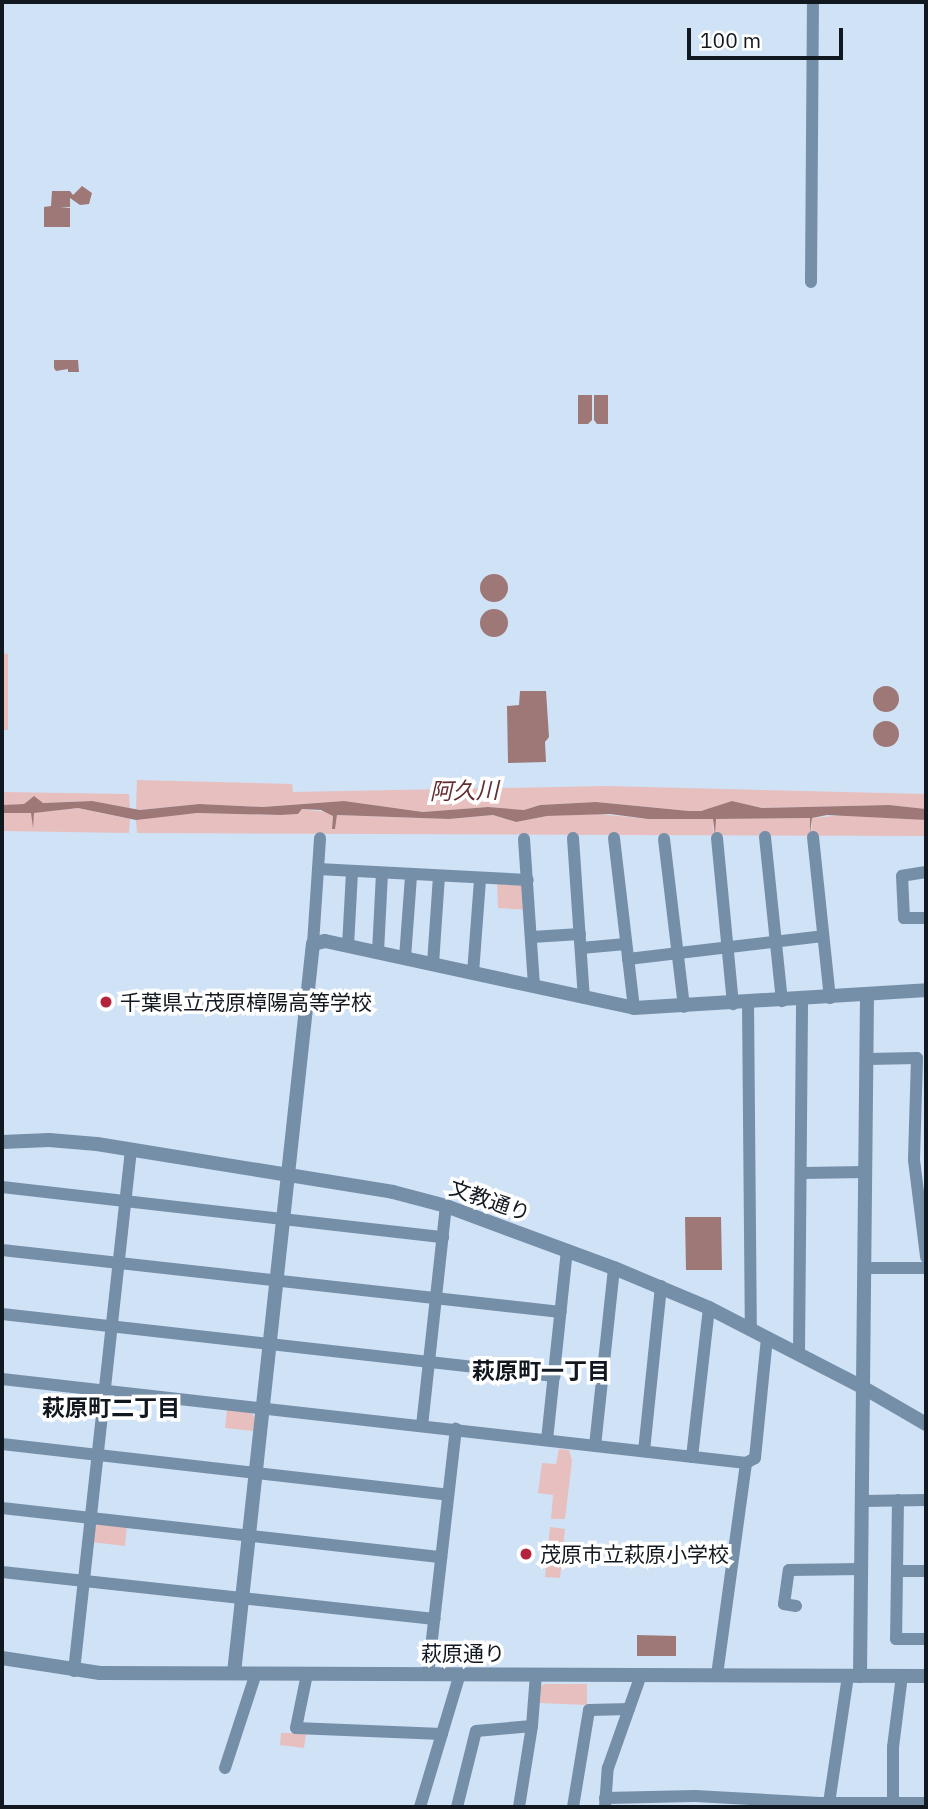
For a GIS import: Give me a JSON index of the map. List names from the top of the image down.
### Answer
{
  "streets": {
    "street": ["文教通り", "萩原通り"]
  },
  "districts": ["萩原町一丁目", "萩原町二丁目"],
  "water": ["阿久川"],
  "places": ["千葉県立茂原樟陽高等学校", "茂原市立萩原小学校"],
  "scale_bar": "100 m"
}
